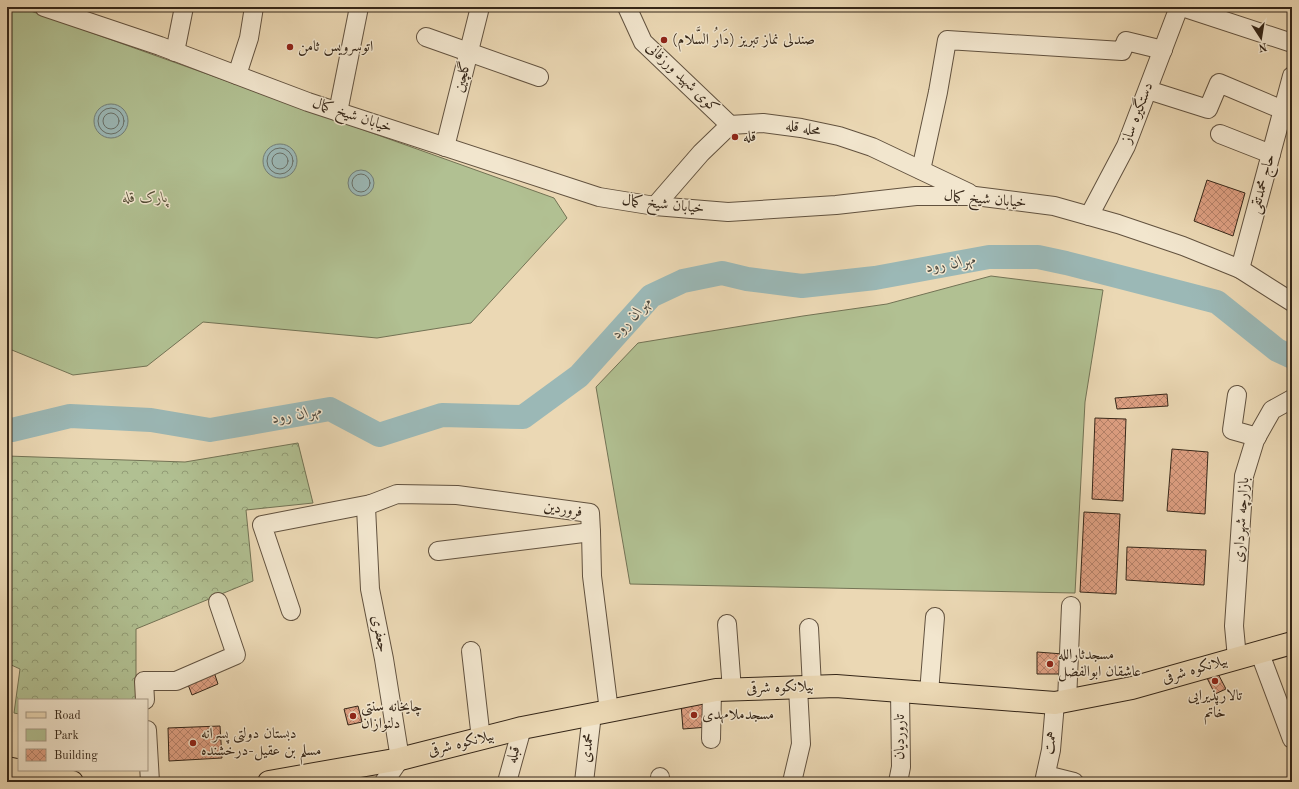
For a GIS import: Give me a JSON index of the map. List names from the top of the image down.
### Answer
{
  "streets": {
    "main road": ["بیلانکوه شرقی"],
    "street": [
      "گلچین",
      "کوی شهید ورزفانی",
      "دستگیره ساز",
      "خیابان شیخ کمال",
      "محله قله",
      "حاج محمدتقی",
      "فروردین",
      "بازارچه شهرداری",
      "جعفری",
      "تاروردیان",
      "همت",
      "محمدی",
      "قبله"
    ]
  },
  "crossings": [
    ["گلچین", "خیابان شیخ کمال"],
    ["کوی شهید ورزفانی", "محله قله"],
    ["دستگیره ساز", "خیابان شیخ کمال"],
    ["خیابان شیخ کمال", "محله قله"],
    ["خیابان شیخ کمال", "حاج محمدتقی"],
    ["فروردین", "جعفری"],
    ["فروردین", "بیلانکوه شرقی"],
    ["فروردین", "محمدی"],
    ["بازارچه شهرداری", "بیلانکوه شرقی"],
    ["جعفری", "بیلانکوه شرقی"],
    ["بیلانکوه شرقی", "تاروردیان"],
    ["بیلانکوه شرقی", "همت"],
    ["بیلانکوه شرقی", "محمدی"],
    ["بیلانکوه شرقی", "قبله"]
  ],
  "water": ["مهران رود"],
  "parks": ["پارک قله"],
  "places": [
    "صندلی نماز تبریز (دَارُ السَّلام)",
    "اتوسرویس ثامن",
    "قله",
    "مسجدثارالله عاشقان ابوالفضل",
    "تالارپذیرایی خاتم",
    "مسجدملامهدی",
    "چایخانه سنتی دلنوازان",
    "دبستان دولتی پسرانه مسلم بن عقیل-درخشنده"
  ],
  "legend": ["Road", "Park", "Building"],
  "north": "bottom"
}
